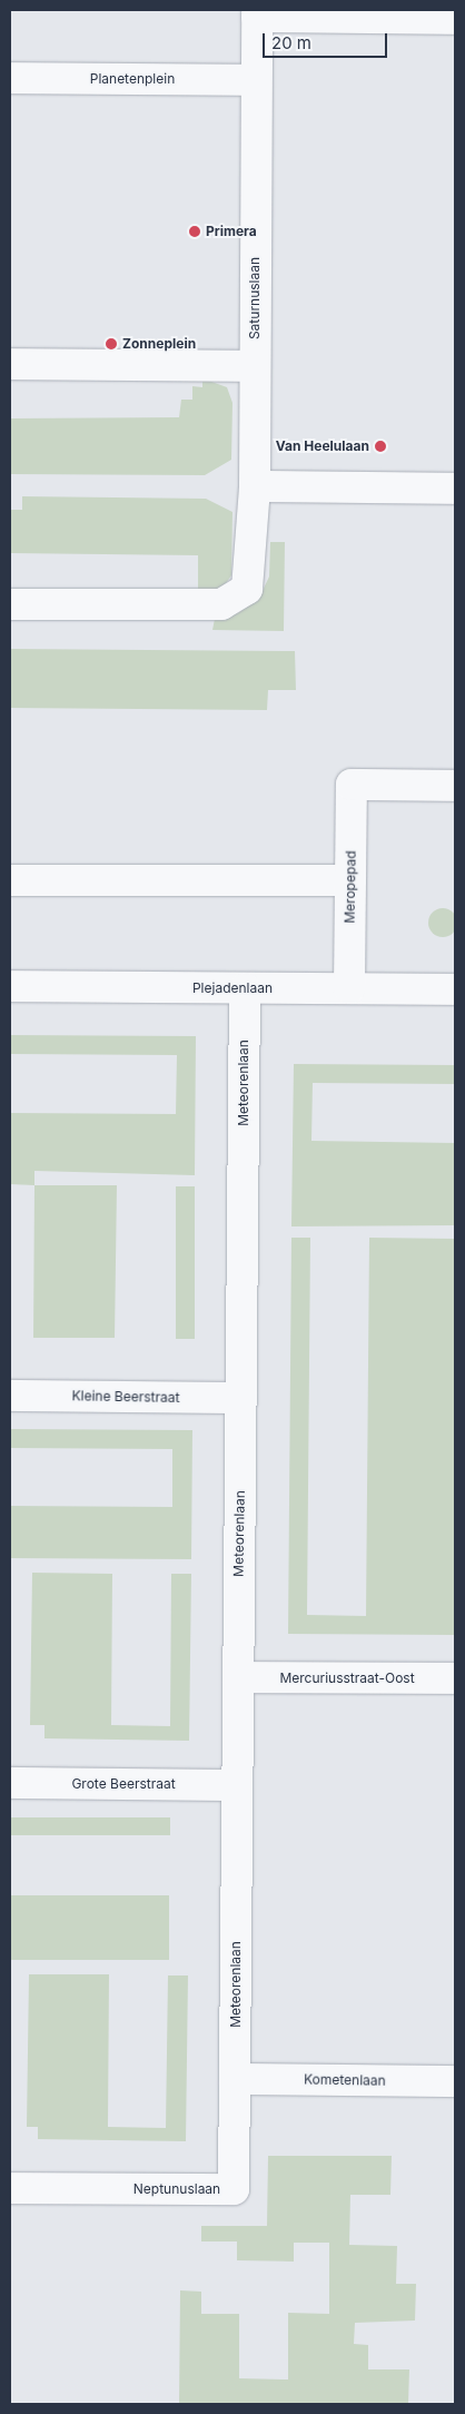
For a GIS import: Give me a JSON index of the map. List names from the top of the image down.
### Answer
{
  "streets": {
    "street": [
      "Planetenplein",
      "Saturnuslaan",
      "Meropepad",
      "Plejadenlaan",
      "Meteorenlaan",
      "Kleine Beerstraat",
      "Mercuriusstraat-Oost",
      "Grote Beerstraat",
      "Kometenlaan",
      "Neptunuslaan"
    ]
  },
  "crossings": [
    ["Planetenplein", "Saturnuslaan"],
    ["Meropepad", "Plejadenlaan"],
    ["Plejadenlaan", "Meteorenlaan"],
    ["Meteorenlaan", "Kleine Beerstraat"],
    ["Meteorenlaan", "Mercuriusstraat-Oost"],
    ["Meteorenlaan", "Grote Beerstraat"],
    ["Meteorenlaan", "Kometenlaan"],
    ["Meteorenlaan", "Neptunuslaan"],
    ["Kometenlaan", "Neptunuslaan"]
  ],
  "places": ["Primera", "Zonneplein", "Van Heelulaan"],
  "scale_bar": "20 m"
}
